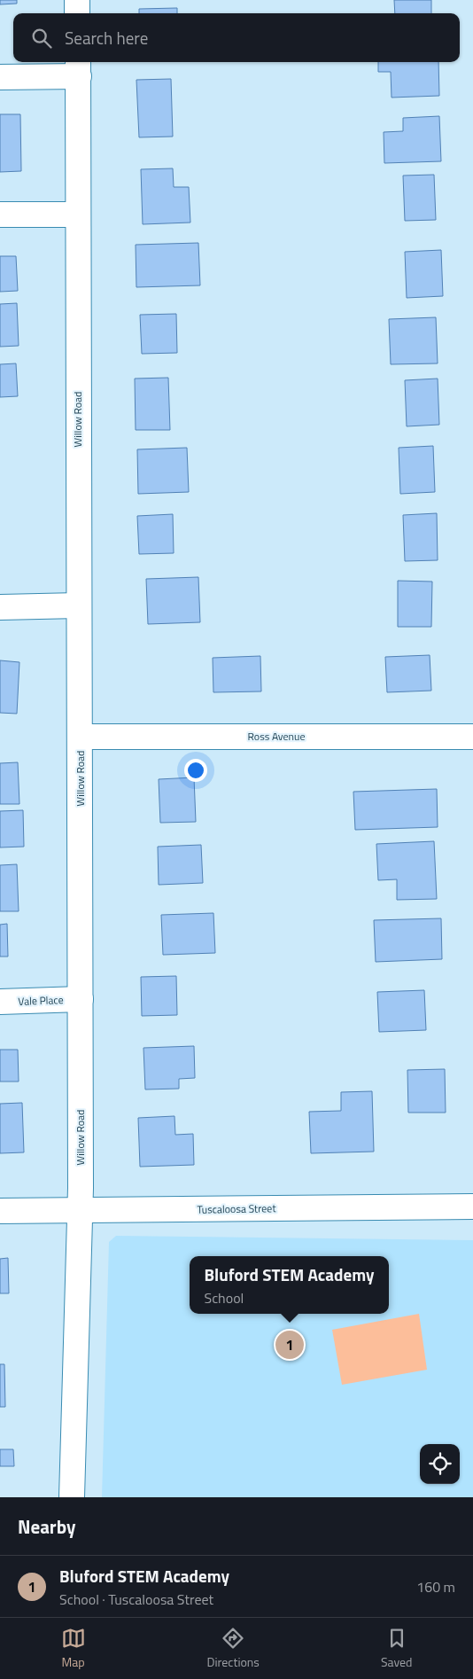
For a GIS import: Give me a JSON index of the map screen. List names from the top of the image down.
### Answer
{
  "streets": {
    "street": [
      "Willow Road",
      "Ross Avenue",
      "Vale Place",
      "Tuscaloosa Street"
    ]
  },
  "crossings": [
    ["Willow Road", "Ross Avenue"],
    ["Willow Road", "Vale Place"],
    ["Willow Road", "Tuscaloosa Street"]
  ],
  "page": {
    "search": "Search here",
    "popup": ["Bluford STEM Academy", "School"],
    "pins": "1",
    "heading": "Nearby",
    "list": [
      {
        "mark": "1",
        "name": "Bluford STEM Academy",
        "note": "School · Tuscaloosa Street",
        "value": "160 m"
      }
    ],
    "nav": ["Map", "Directions", "Saved"]
  }
}
